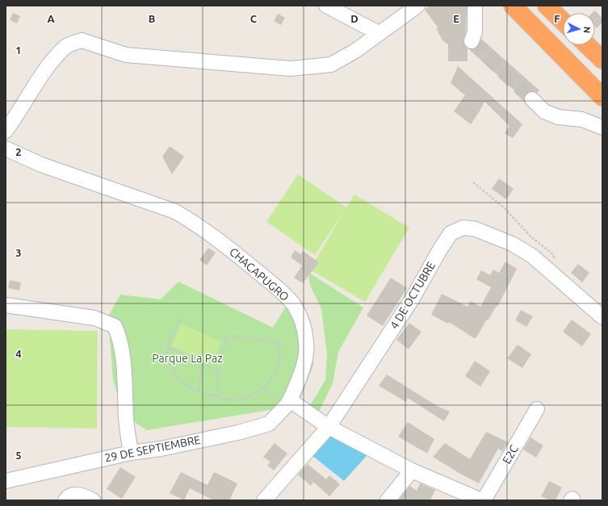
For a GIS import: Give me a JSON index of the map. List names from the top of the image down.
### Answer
{
  "streets": {
    "street": [
      "CHACAPUGRO",
      "4 DE OCTUBRE",
      "29 DE SEPTIEMBRE",
      "E2C"
    ]
  },
  "crossings": [
    ["CHACAPUGRO", "29 DE SEPTIEMBRE"]
  ],
  "parks": ["Parque La Paz"],
  "north": "right",
  "grid": {
    "columns": [
      "A",
      "B",
      "C",
      "D",
      "E",
      "F"
    ],
    "rows": [
      "1",
      "2",
      "3",
      "4",
      "5"
    ]
  }
}
